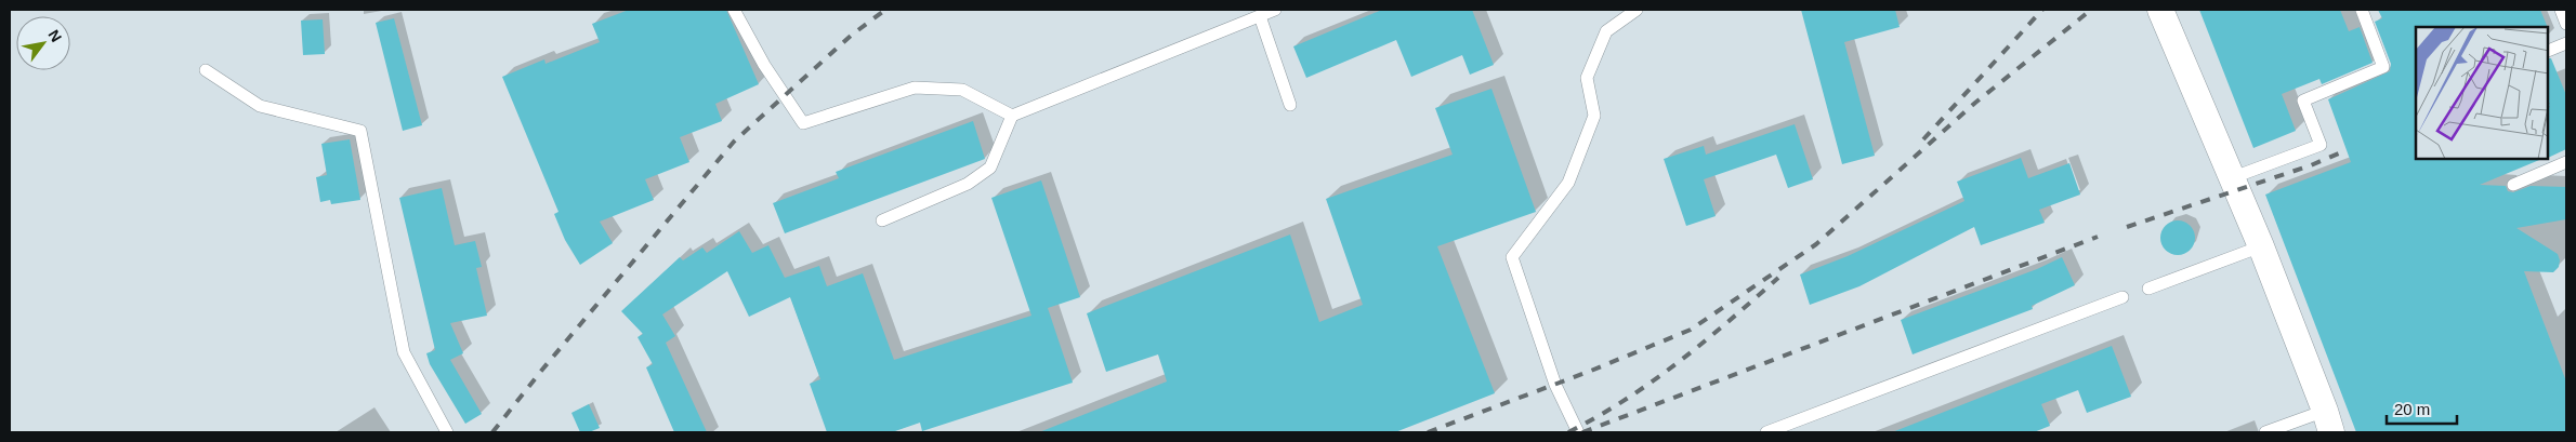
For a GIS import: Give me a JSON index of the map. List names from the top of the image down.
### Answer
{
  "scale_bar": "20 m",
  "north": "top right"
}
